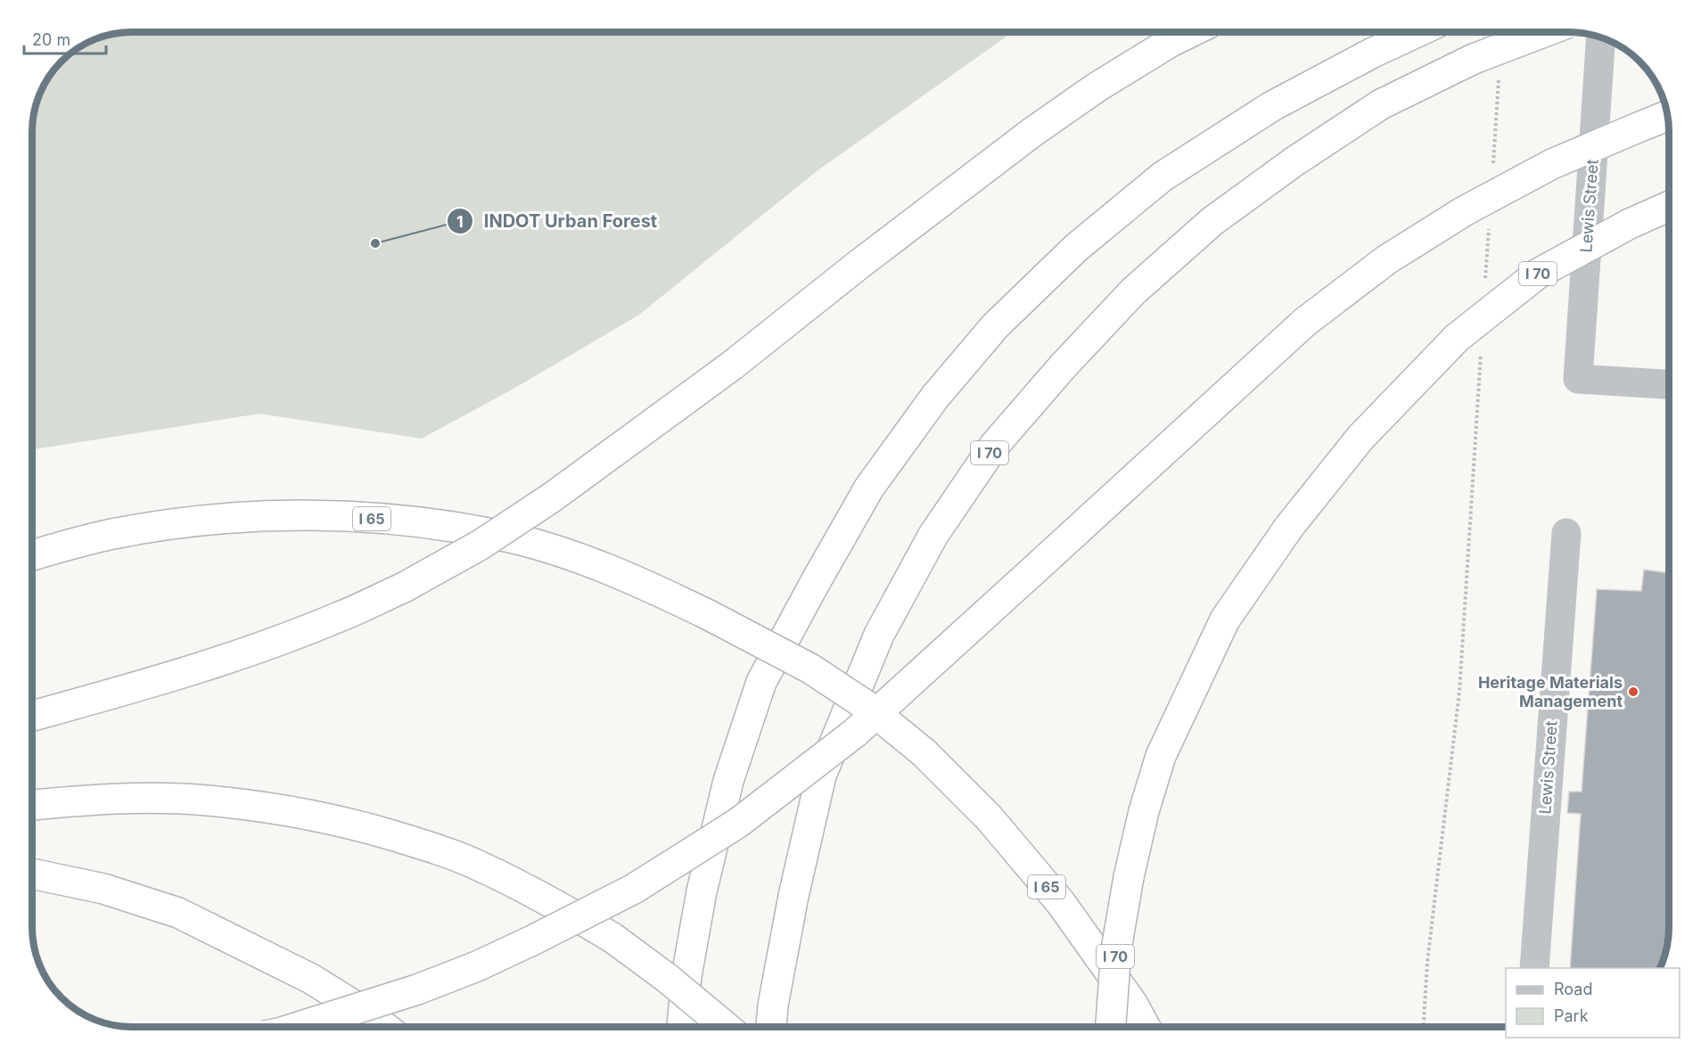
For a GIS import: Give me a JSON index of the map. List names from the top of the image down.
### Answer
{
  "streets": {
    "highway": ["I 70", "I 65"],
    "street": ["Lewis Street"]
  },
  "places": ["INDOT Urban Forest", "Heritage Materials Management"],
  "legend": ["Road", "Park"],
  "scale_bar": "20 m"
}
